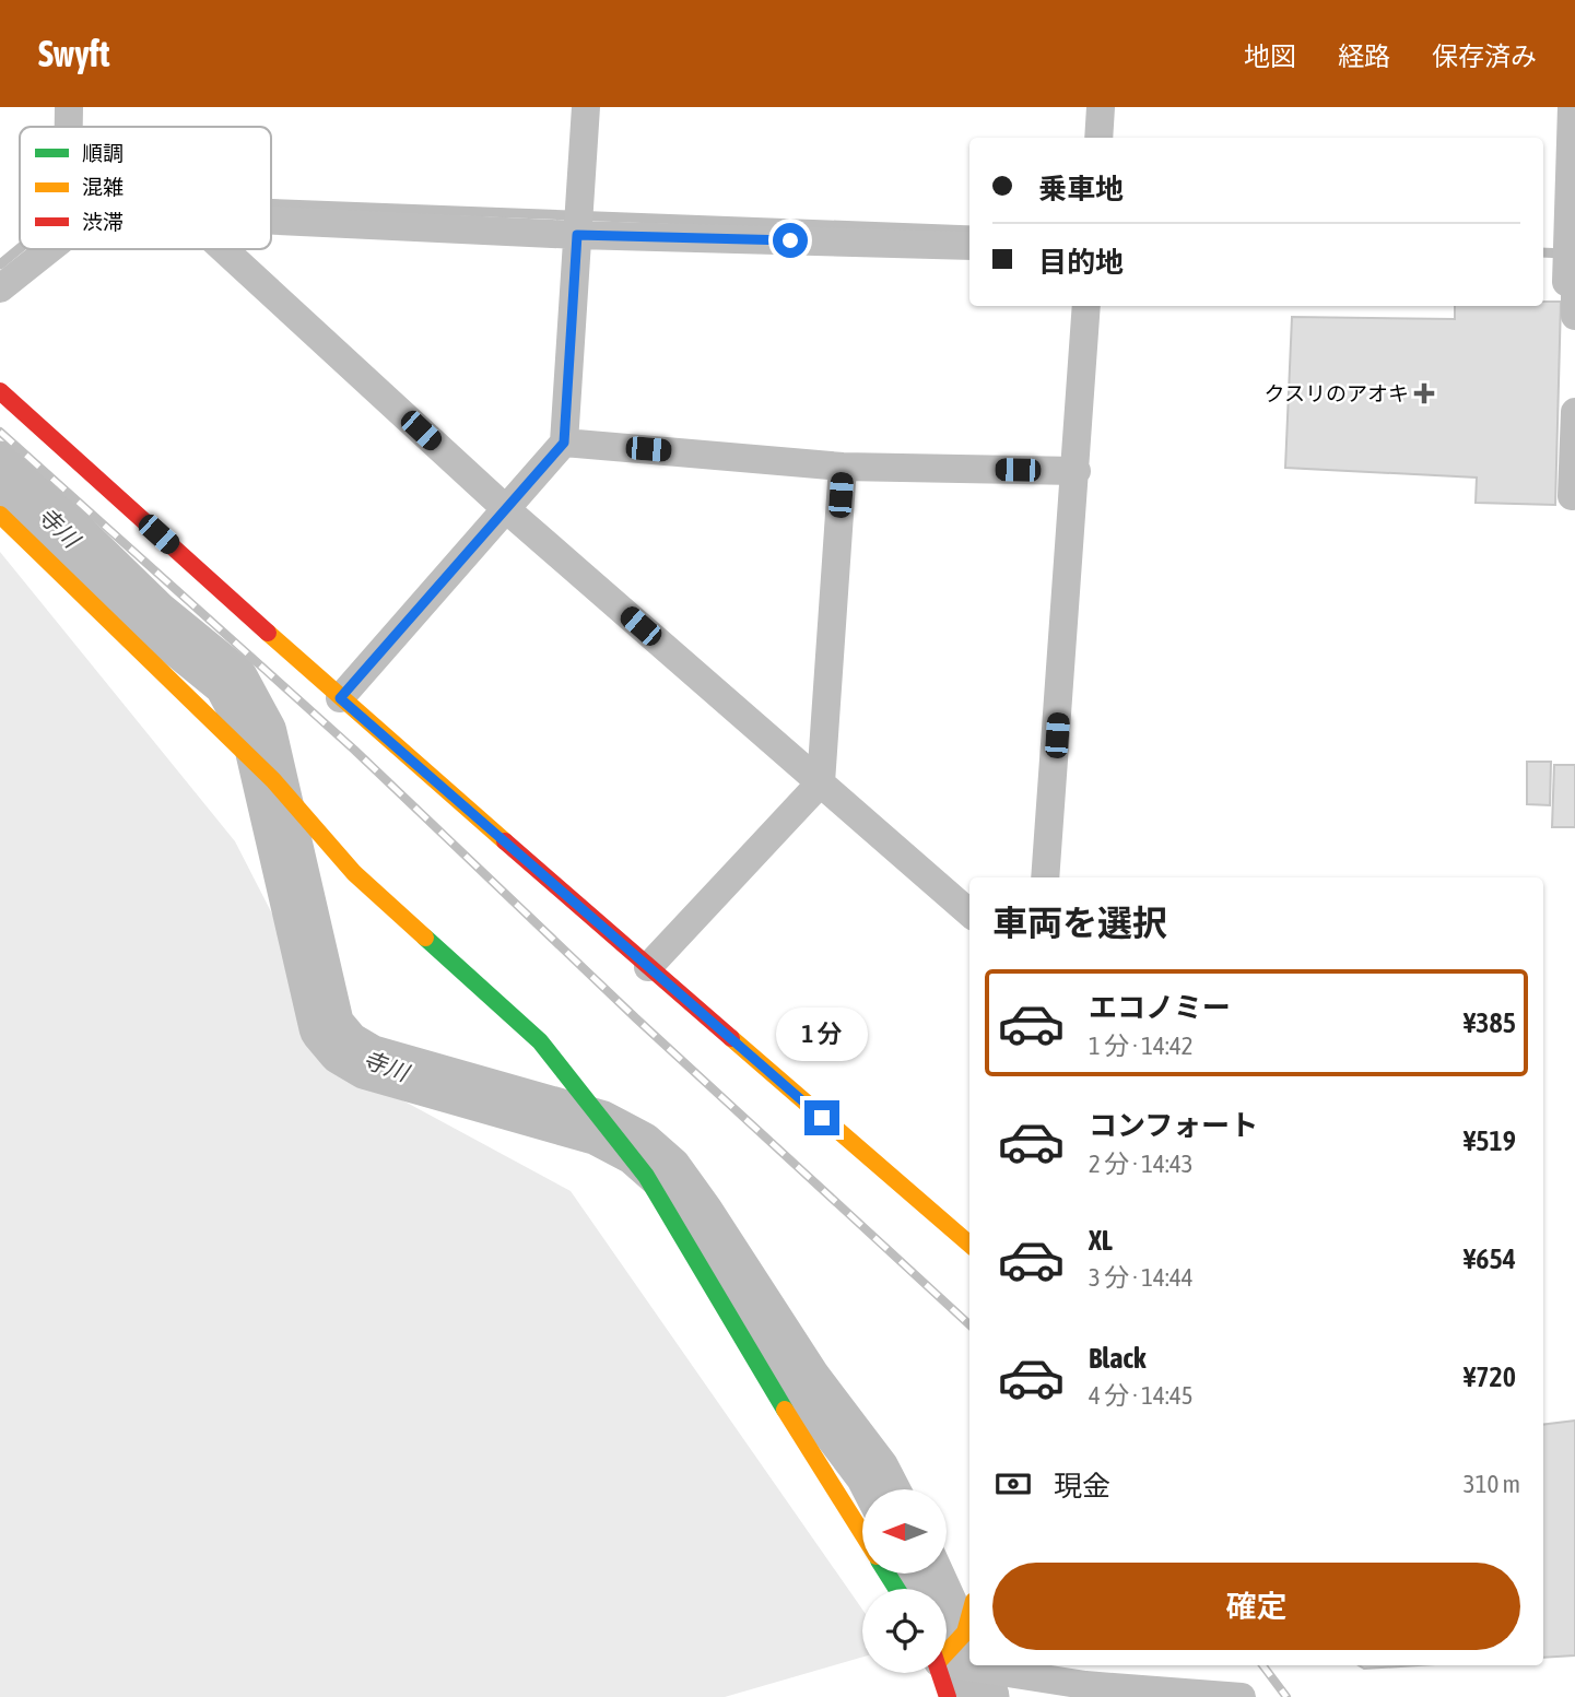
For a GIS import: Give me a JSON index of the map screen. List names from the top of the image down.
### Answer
{
  "water": ["寺川"],
  "places": {
    "health": ["クスリのアオキ"]
  },
  "legend": ["順調", "混雑", "渋滞"],
  "north": "left",
  "page": {
    "header": "Swyft",
    "nav": ["地図", "経路", "保存済み"],
    "banner": ["乗車地", "目的地"],
    "heading": "車両を選択",
    "list": [
      {
        "name": "エコノミー",
        "note": "1 分 · 14:42",
        "value": "¥385"
      },
      {
        "name": "コンフォート",
        "note": "2 分 · 14:43",
        "value": "¥519"
      },
      {
        "name": "XL",
        "note": "3 分 · 14:44",
        "value": "¥654"
      },
      {
        "name": "Black",
        "note": "4 分 · 14:45",
        "value": "¥720"
      }
    ],
    "bubble": "1 分",
    "pay": ["現金", "310 m"],
    "buttons": "確定"
  }
}
